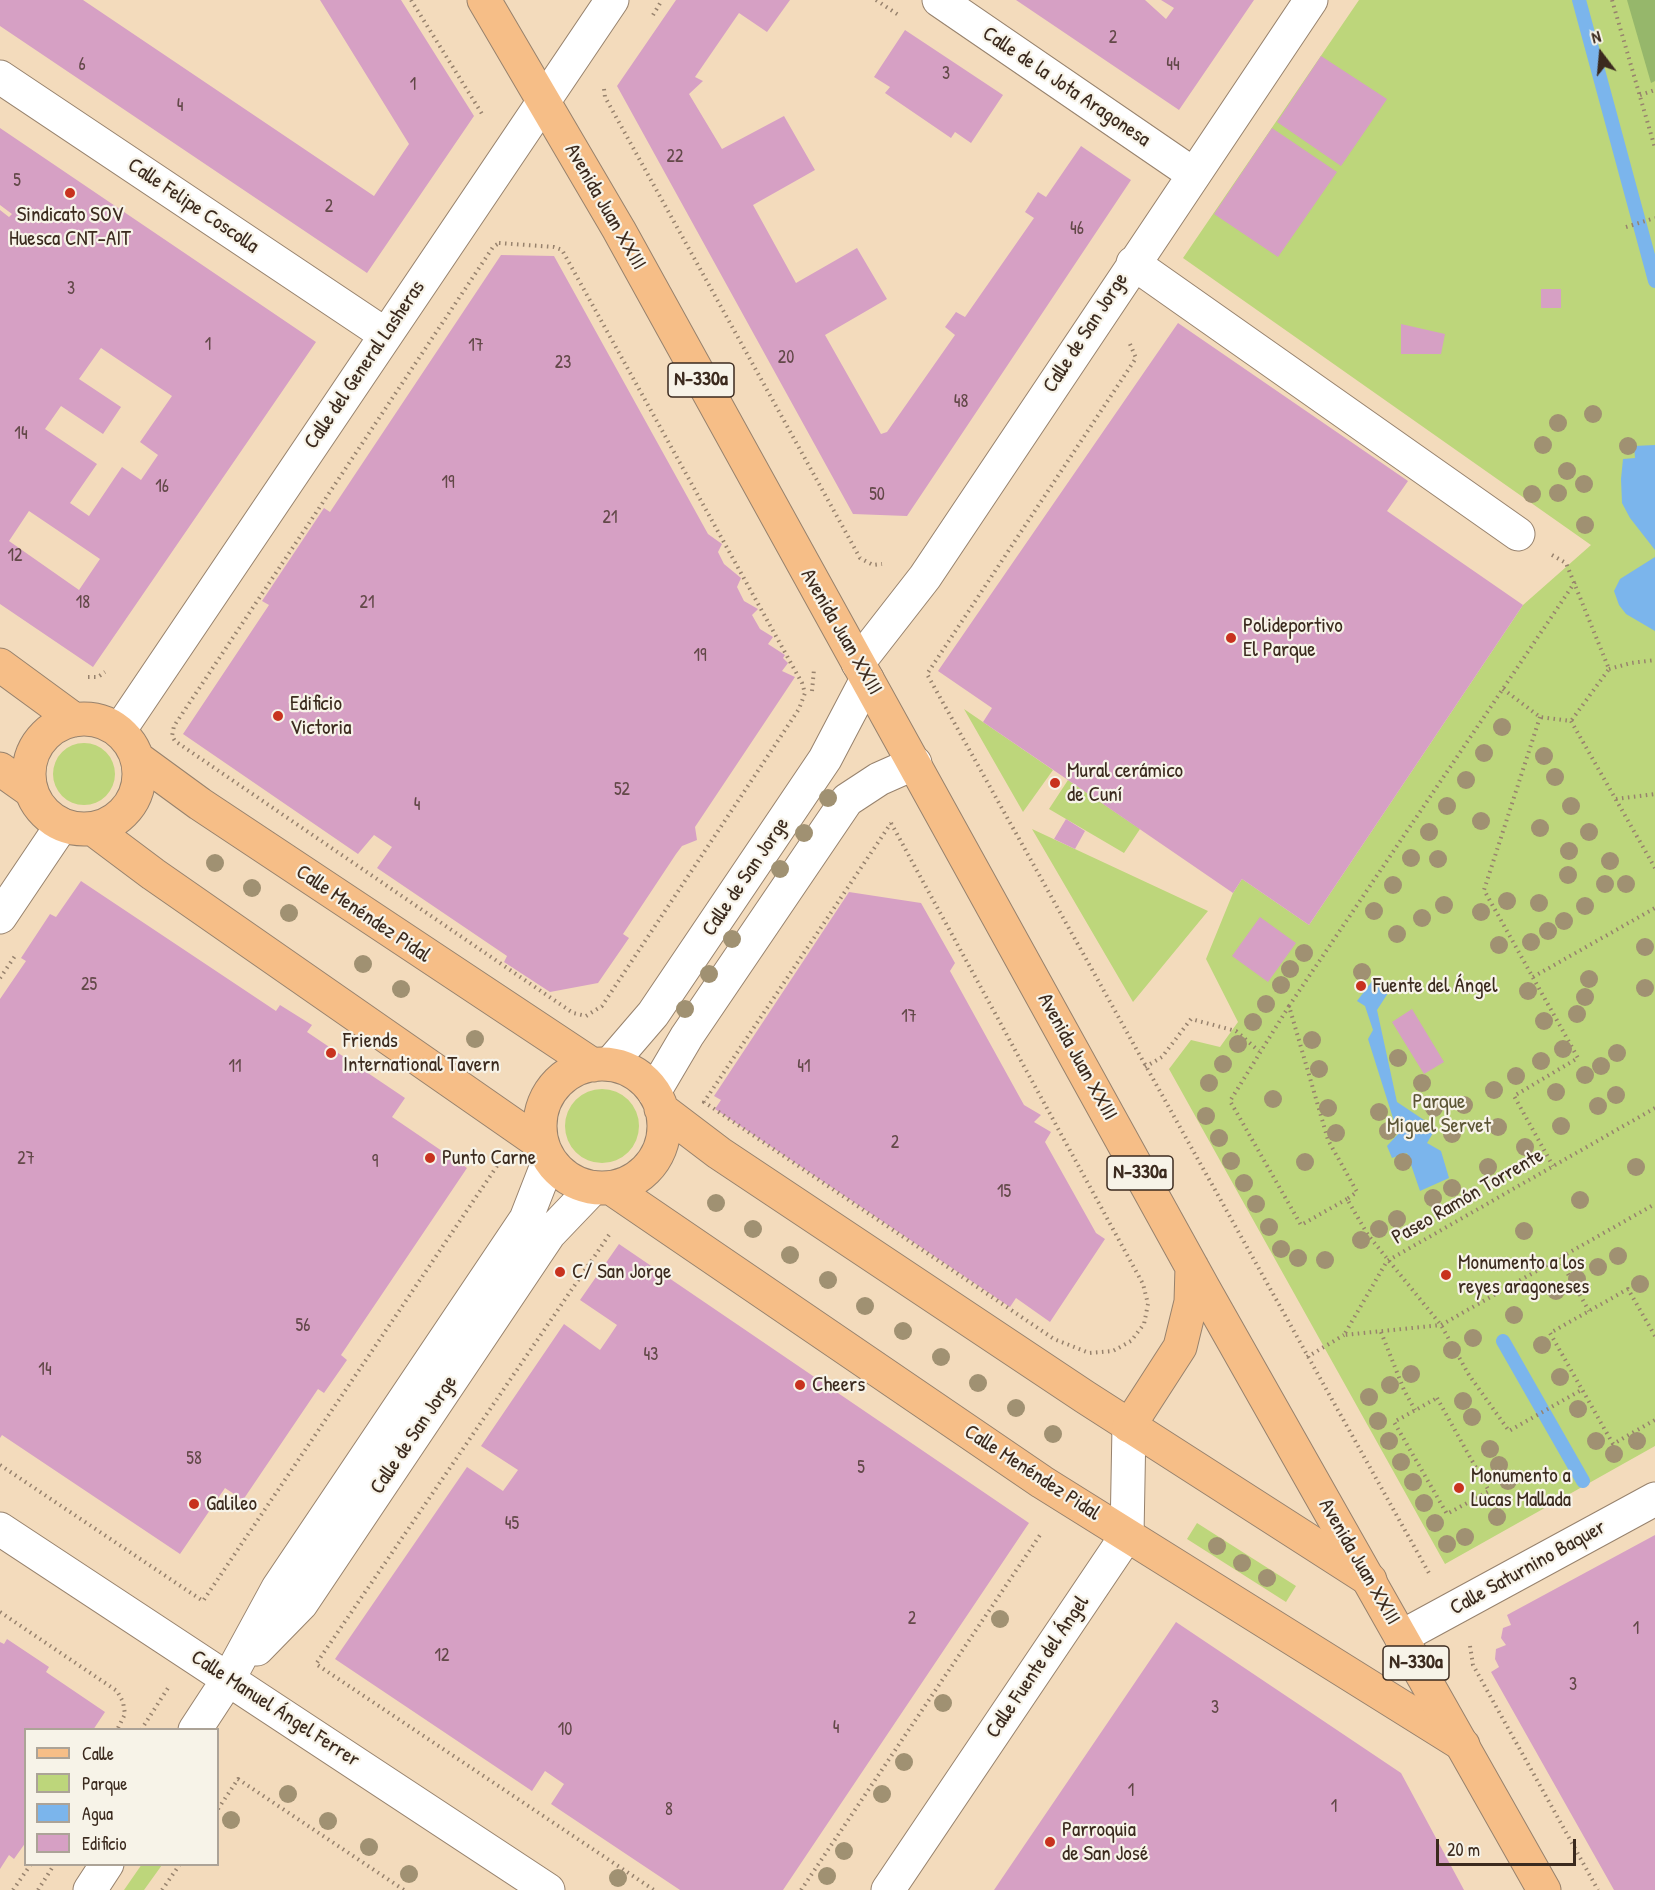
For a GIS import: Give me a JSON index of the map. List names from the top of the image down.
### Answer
{
  "streets": {
    "main road": ["Avenida Juan XXIII", "N-330a", "Calle Menéndez Pidal"],
    "street": [
      "Calle de la Jota Aragonesa",
      "Calle Felipe Coscolla",
      "Calle de San Jorge",
      "Calle del General Lasheras",
      "Calle Saturnino Baquer",
      "Calle Fuente del Ángel",
      "Calle Manuel Ángel Ferrer"
    ],
    "path": ["Paseo Ramón Torrente"]
  },
  "crossings": [
    ["Calle de la Jota Aragonesa", "Calle de San Jorge"],
    ["Calle Felipe Coscolla", "Calle del General Lasheras"],
    ["Avenida Juan XXIII", "Calle de San Jorge"],
    ["Avenida Juan XXIII", "Calle del General Lasheras"],
    ["Avenida Juan XXIII", "Calle Menéndez Pidal"],
    ["Avenida Juan XXIII", "Calle Saturnino Baquer"],
    ["Calle de San Jorge", "Calle Menéndez Pidal"],
    ["Calle de San Jorge", "Calle Manuel Ángel Ferrer"],
    ["Calle del General Lasheras", "Calle Menéndez Pidal"],
    ["Calle Menéndez Pidal", "Calle Fuente del Ángel"]
  ],
  "parks": ["Parque Miguel Servet"],
  "places": [
    "Sindicato SOV Huesca CNT-AIT",
    "Polideportivo El Parque",
    "Edificio Victoria",
    "Mural cerámico de Cuní",
    "Fuente del Ángel",
    "Friends International Tavern",
    "Punto Carne",
    "C/ San Jorge",
    "Monumento a los reyes aragoneses",
    "Cheers",
    "Monumento a Lucas Mallada",
    "Galileo",
    "Parroquia de San José"
  ],
  "house_numbers": [
    "2",
    "6",
    "44",
    "3",
    "1",
    "4",
    "22",
    "5",
    "2",
    "46",
    "3",
    "1",
    "17",
    "20",
    "23",
    "48",
    "14",
    "19",
    "16",
    "50",
    "21",
    "12",
    "18",
    "21",
    "19",
    "52",
    "4",
    "25",
    "17",
    "11",
    "41",
    "2",
    "27",
    "9",
    "15",
    "56",
    "43",
    "14",
    "58",
    "5",
    "45",
    "2",
    "1",
    "12",
    "3",
    "3",
    "4",
    "10",
    "1",
    "1",
    "8"
  ],
  "legend": [
    "Calle",
    "Parque",
    "Agua",
    "Edificio"
  ],
  "scale_bar": "20 m",
  "north": "top"
}
